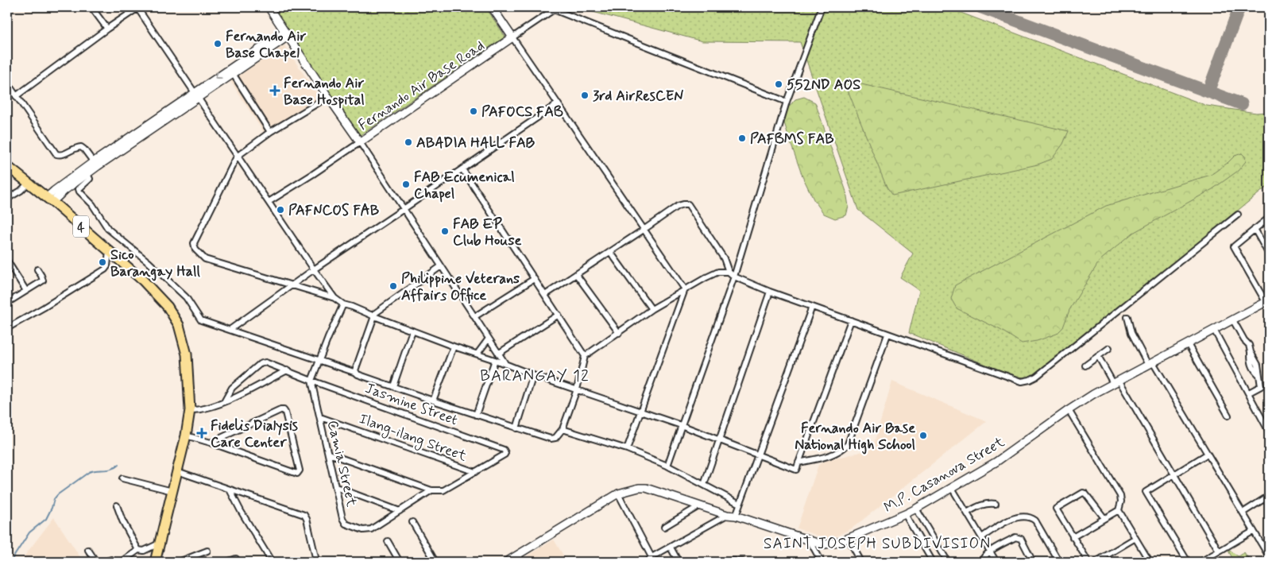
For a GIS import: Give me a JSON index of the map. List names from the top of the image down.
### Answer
{
  "streets": {
    "highway": ["4"],
    "street": [
      "Fernando Air Base Road",
      "Jasmine Street",
      "Ilang-ilang Street",
      "Camia Street",
      "M.P. Casanova Street"
    ]
  },
  "crossings": [
    ["Jasmine Street", "Ilang-ilang Street"],
    ["Jasmine Street", "Camia Street"],
    ["Ilang-ilang Street", "Camia Street"]
  ],
  "districts": ["BARANGAY 12", "SAINT JOSEPH SUBDIVISION"],
  "places": {
    "other": [
      "Fernando Air Base Chapel",
      "552ND AOS",
      "3rd AirResCEN",
      "PAFOCS FAB",
      "PAFBMS FAB",
      "ABADIA HALL FAB",
      "FAB Ecumenical Chapel",
      "PAFNCOS FAB",
      "FAB EP Club House",
      "Sico Barangay Hall",
      "Philippine Veterans Affairs Office",
      "Fernando Air Base National High School"
    ],
    "health": ["Fernando Air Base Hospital", "Fidelis Dialysis Care Center"]
  }
}
